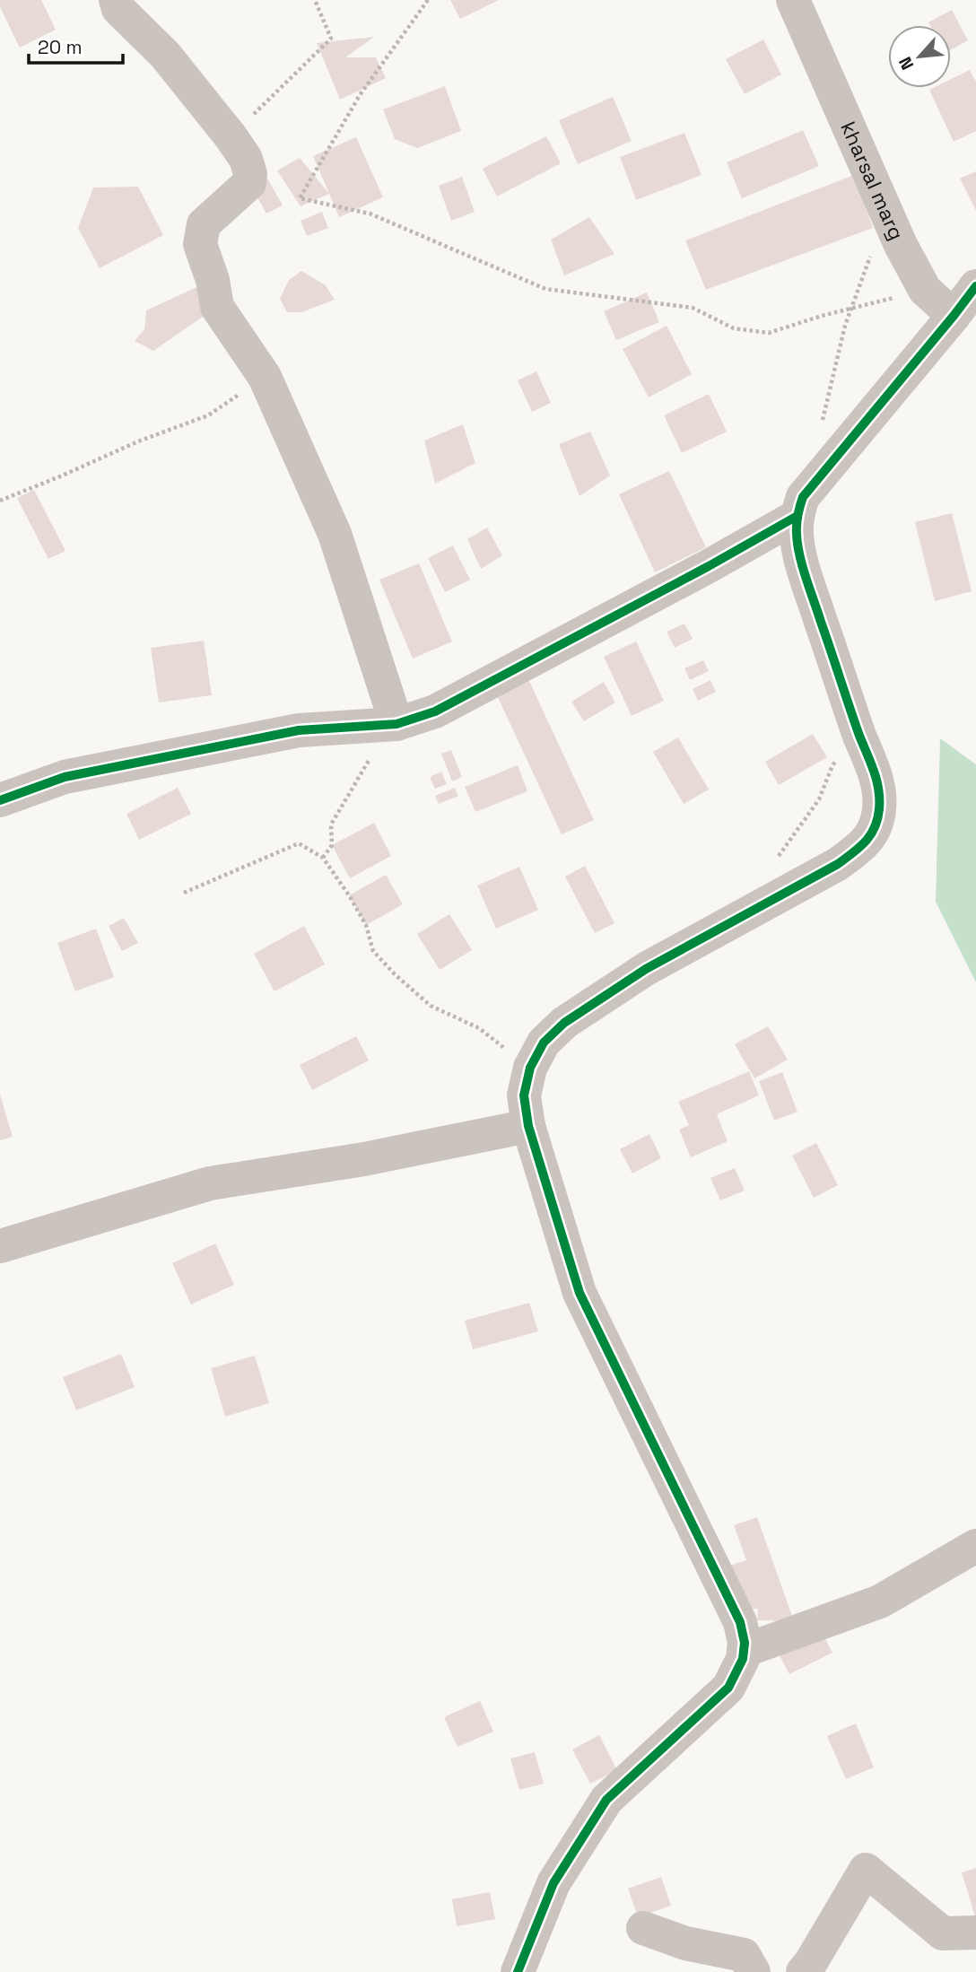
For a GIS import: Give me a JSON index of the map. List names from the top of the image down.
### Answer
{
  "streets": {
    "street": ["kharsal marg"]
  },
  "scale_bar": "20 m",
  "north": "bottom left"
}
